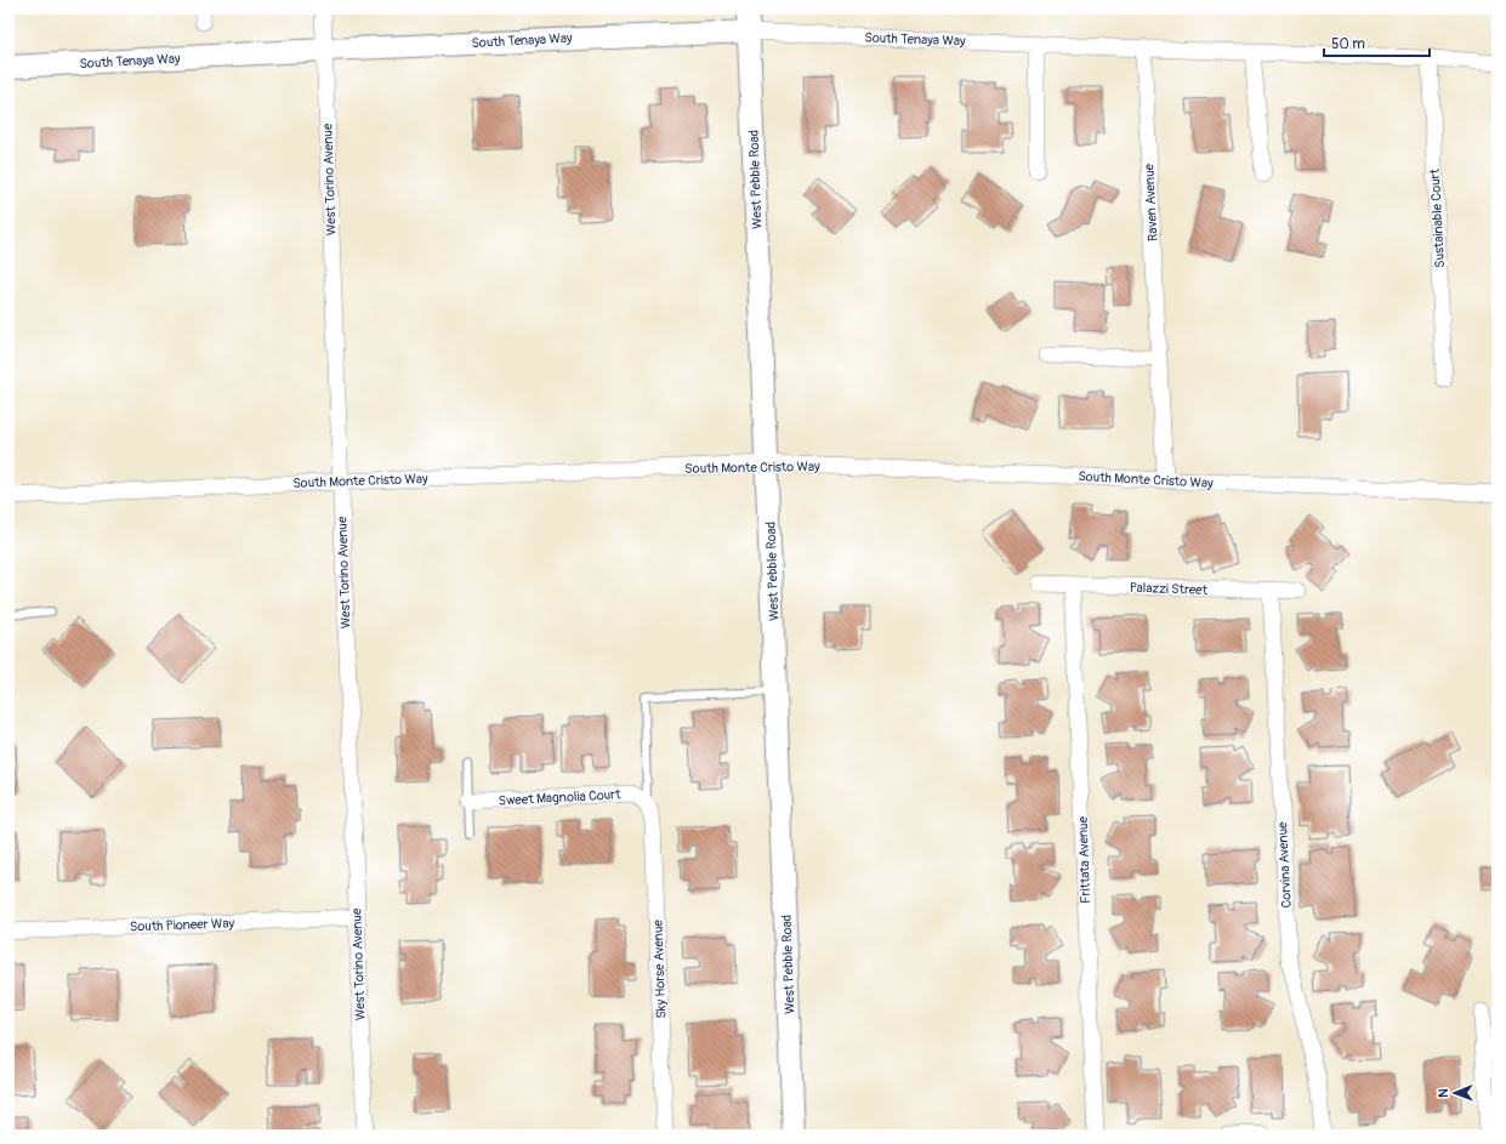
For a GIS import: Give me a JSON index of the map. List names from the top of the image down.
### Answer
{
  "streets": {
    "street": [
      "South Tenaya Way",
      "West Torino Avenue",
      "West Pebble Road",
      "Raven Avenue",
      "Sustainable Court",
      "South Monte Cristo Way",
      "Palazzi Street",
      "Sweet Magnolia Court",
      "Frittata Avenue",
      "Corvina Avenue",
      "South Pioneer Way",
      "Sky Horse Avenue"
    ]
  },
  "crossings": [
    ["South Tenaya Way", "West Torino Avenue"],
    ["South Tenaya Way", "West Pebble Road"],
    ["South Tenaya Way", "Raven Avenue"],
    ["South Tenaya Way", "Sustainable Court"],
    ["West Torino Avenue", "South Monte Cristo Way"],
    ["West Torino Avenue", "South Pioneer Way"],
    ["West Pebble Road", "South Monte Cristo Way"],
    ["Raven Avenue", "South Monte Cristo Way"],
    ["Palazzi Street", "Frittata Avenue"],
    ["Palazzi Street", "Corvina Avenue"],
    ["Sweet Magnolia Court", "Sky Horse Avenue"]
  ],
  "scale_bar": "50 m",
  "north": "left"
}
